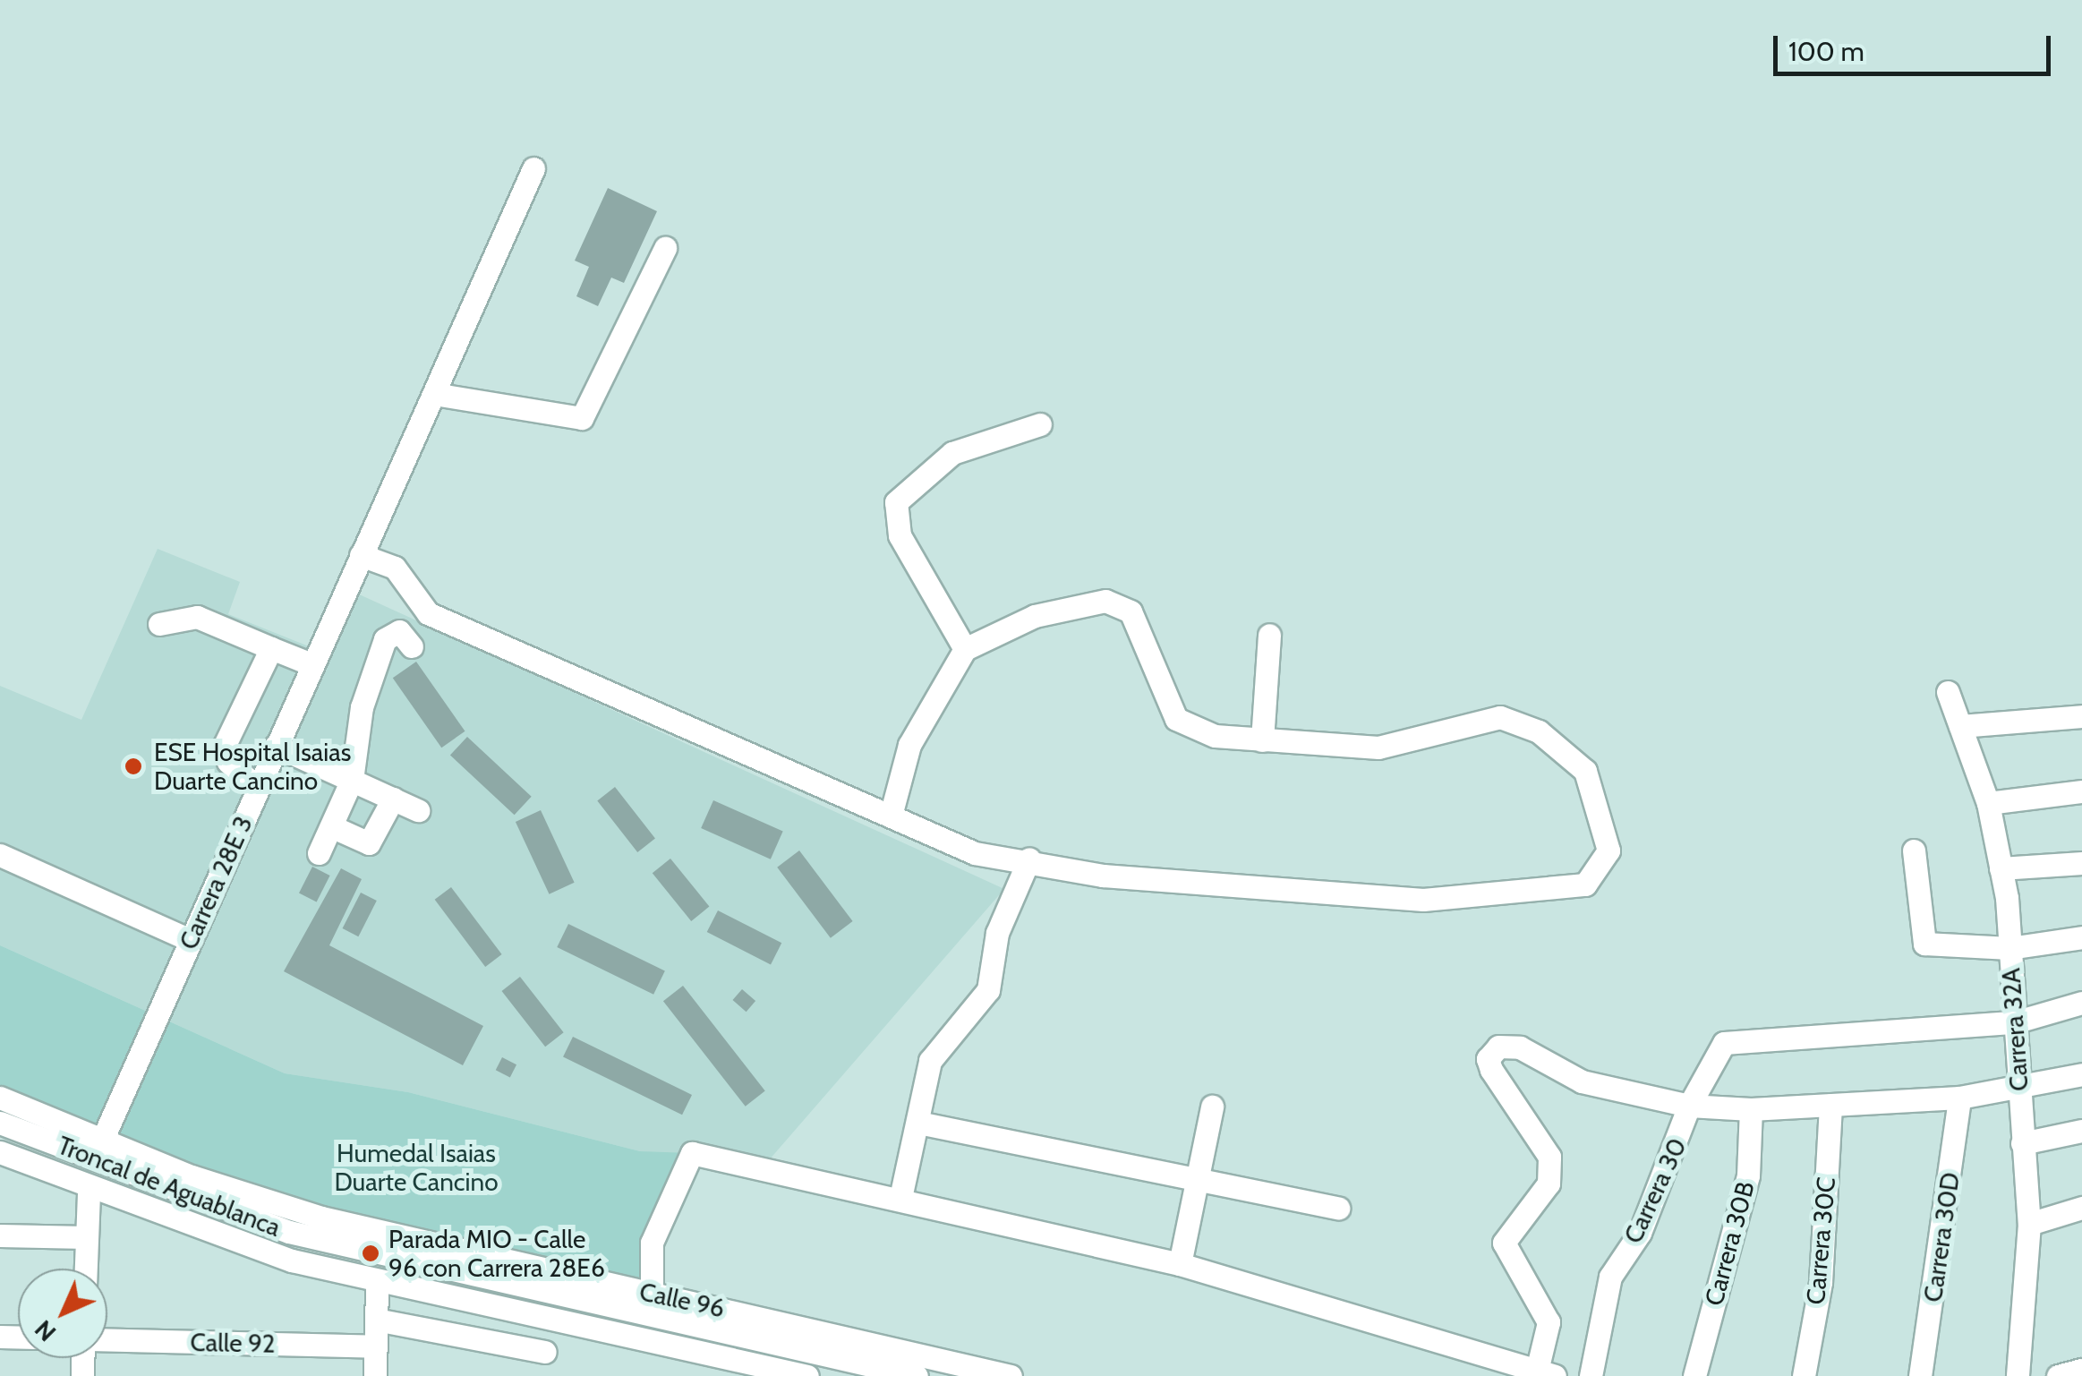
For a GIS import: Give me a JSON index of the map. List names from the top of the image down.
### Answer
{
  "streets": {
    "street": [
      "Carrera 28E 3",
      "Carrera 32A",
      "Troncal de Aguablanca",
      "Carrera 30",
      "Carrera 30D",
      "Carrera 30C",
      "Carrera 30B",
      "Calle 96",
      "Calle 92"
    ]
  },
  "crossings": [
    ["Carrera 28E 3", "Troncal de Aguablanca"],
    ["Carrera 28E 3", "Calle 96"],
    ["Carrera 32A", "Carrera 30"],
    ["Troncal de Aguablanca", "Calle 96"]
  ],
  "parks": ["Humedal Isaias Duarte Cancino"],
  "places": ["ESE Hospital Isaias Duarte Cancino", "Parada MIO - Calle 96 con Carrera 28E6"],
  "scale_bar": "100 m",
  "north": "bottom left"
}
